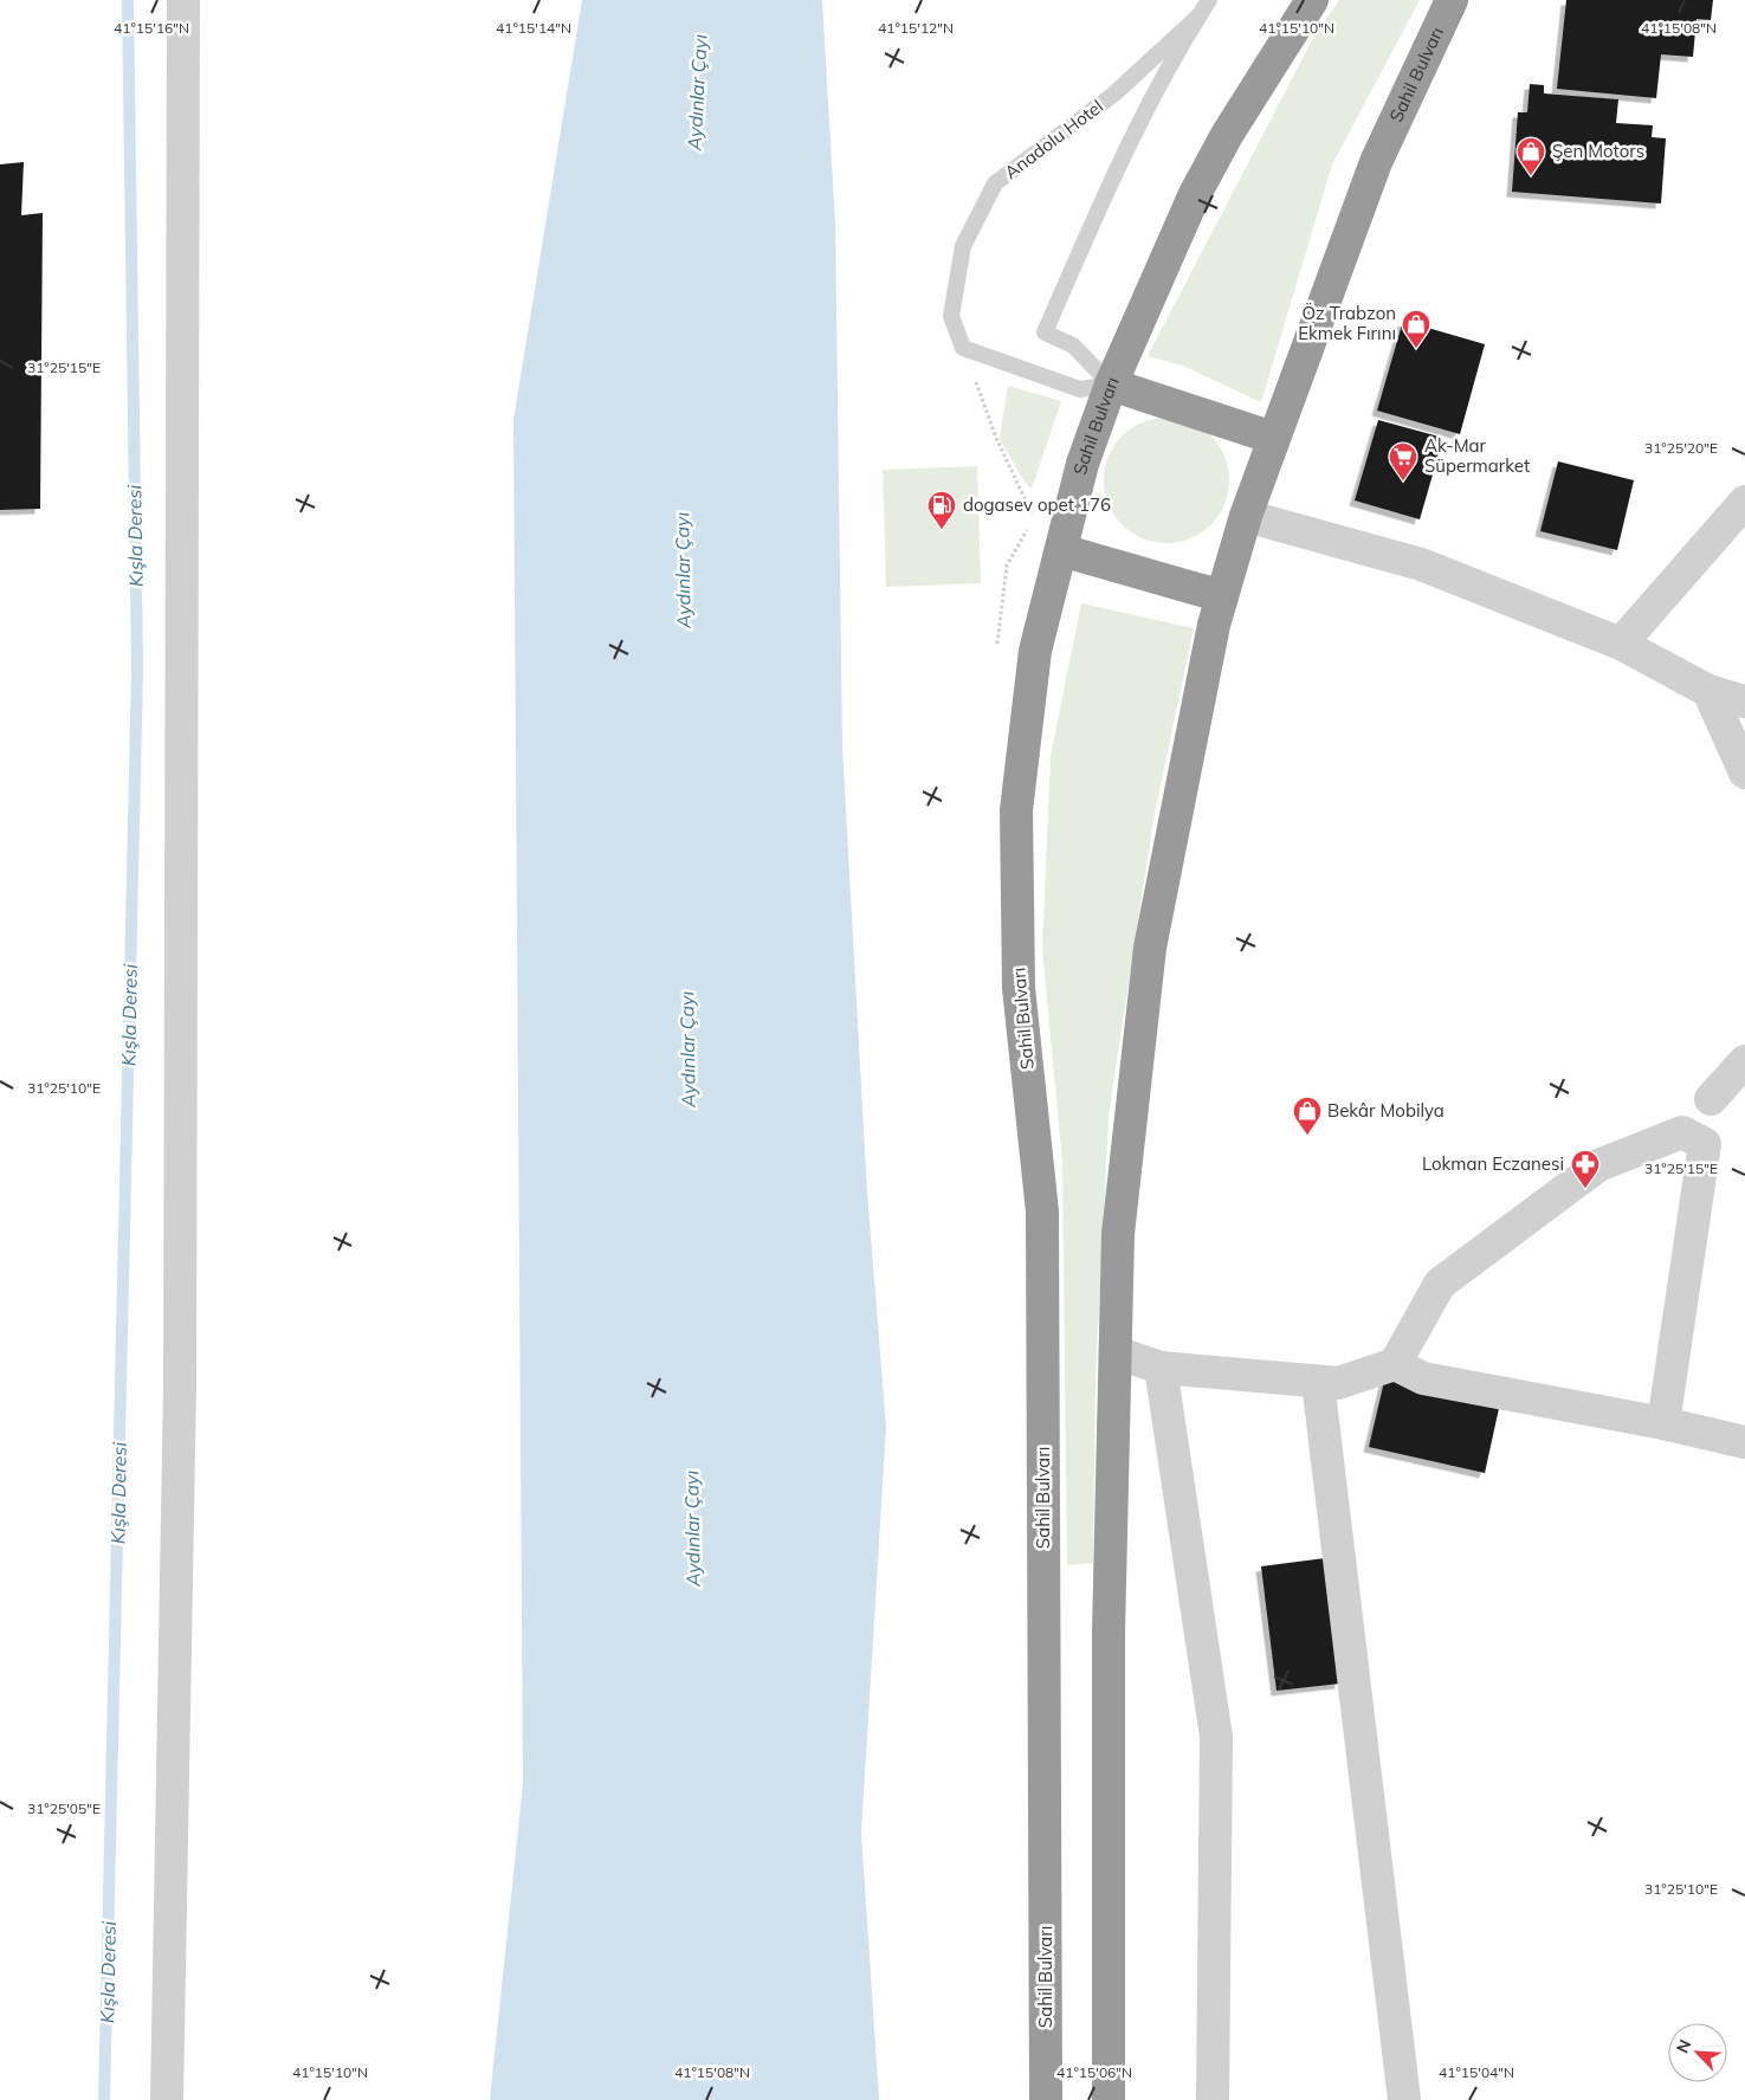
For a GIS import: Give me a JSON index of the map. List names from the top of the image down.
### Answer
{
  "streets": {
    "highway": ["Sahil Bulvarı"],
    "lane": ["Anadolu Hotel"]
  },
  "water": ["Aydınlar Çayı", "Kışla Deresi"],
  "places": {
    "shop": ["Şen Motors", "Öz Trabzon Ekmek Fırını", "Bekâr Mobilya"],
    "supermarket": ["Ak-Mar Süpermarket"],
    "fuel station": ["dogasev opet 176"],
    "pharmacy": ["Lokman Eczanesi"]
  },
  "north": "top left",
  "coordinates": [
    "41°15'16\"N",
    "41°15'14\"N",
    "41°15'12\"N",
    "41°15'10\"N",
    "41°15'08\"N",
    "31°25'15\"E",
    "31°25'20\"E",
    "31°25'10\"E",
    "31°25'05\"E",
    "41°15'06\"N",
    "41°15'04\"N"
  ]
}
